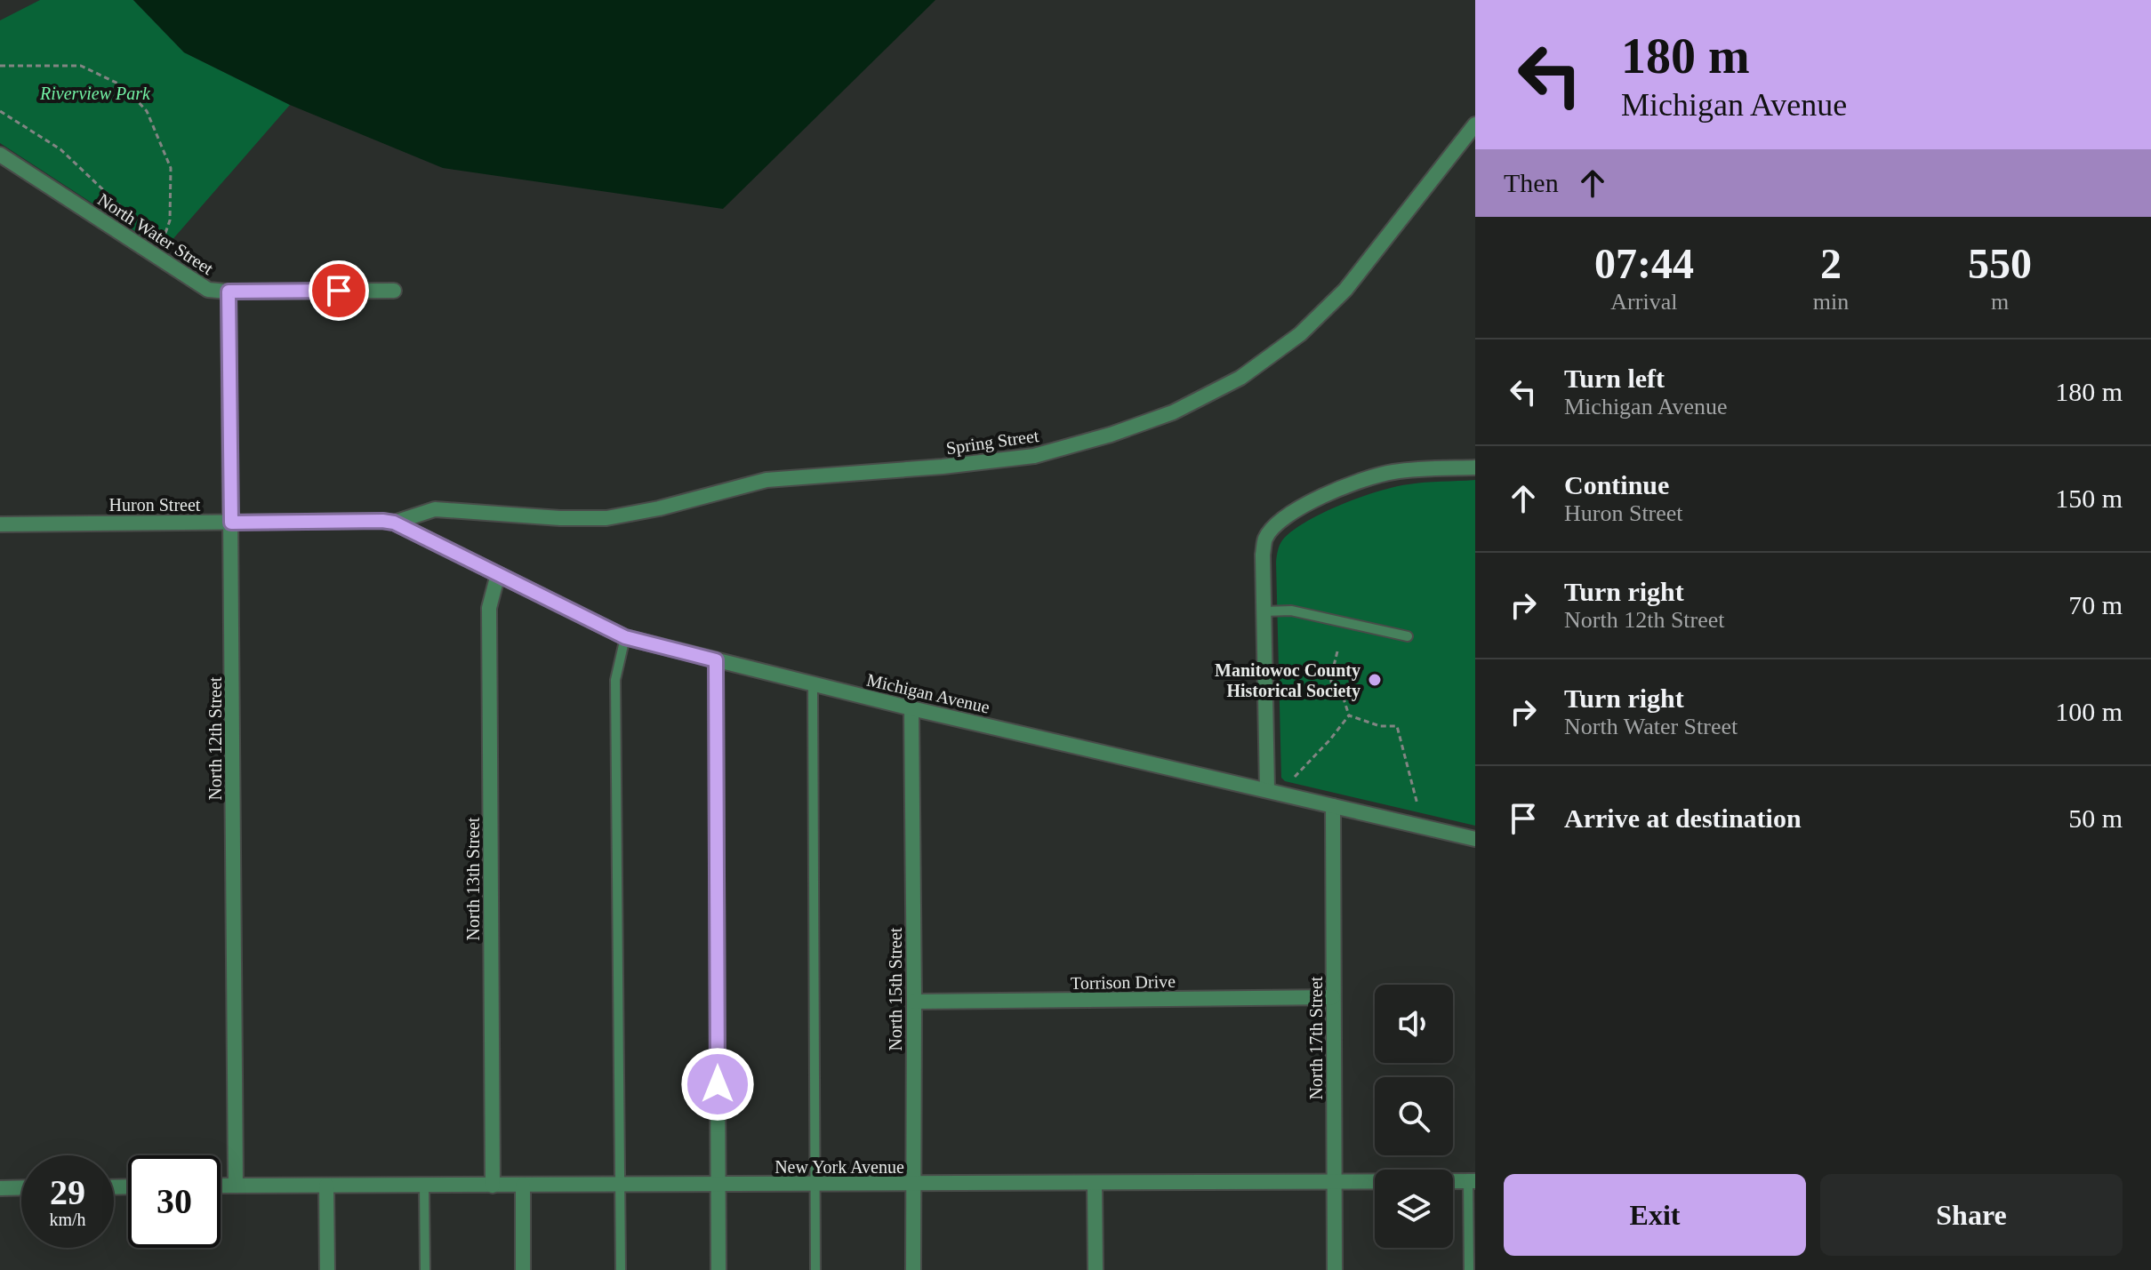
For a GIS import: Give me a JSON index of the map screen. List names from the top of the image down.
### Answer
{
  "streets": {
    "street": [
      "North Water Street",
      "Spring Street",
      "Huron Street",
      "Michigan Avenue",
      "North 12th Street",
      "North 13th Street",
      "Torrison Drive",
      "North 15th Street",
      "North 17th Street",
      "New York Avenue"
    ]
  },
  "crossings": [
    ["North Water Street", "North 12th Street"],
    ["Spring Street", "Huron Street"],
    ["Spring Street", "Michigan Avenue"],
    ["Huron Street", "Michigan Avenue"],
    ["Huron Street", "North 12th Street"],
    ["Michigan Avenue", "North 13th Street"],
    ["Michigan Avenue", "North 15th Street"],
    ["Michigan Avenue", "North 17th Street"],
    ["North 12th Street", "New York Avenue"],
    ["North 13th Street", "New York Avenue"],
    ["Torrison Drive", "North 15th Street"],
    ["Torrison Drive", "North 17th Street"],
    ["North 15th Street", "New York Avenue"],
    ["North 17th Street", "New York Avenue"]
  ],
  "parks": ["Riverview Park"],
  "places": ["Manitowoc County Historical Society"],
  "page": {
    "turn": ["180 m", "Michigan Avenue"],
    "then": "Then",
    "eta": [
      "07:44",
      "Arrival",
      "2",
      "min",
      "550",
      "m"
    ],
    "list": [
      {
        "name": "Turn left",
        "note": "Michigan Avenue",
        "value": "180 m"
      },
      {
        "name": "Continue",
        "note": "Huron Street",
        "value": "150 m"
      },
      {
        "name": "Turn right",
        "note": "North 12th Street",
        "value": "70 m"
      },
      {
        "name": "Turn right",
        "note": "North Water Street",
        "value": "100 m"
      },
      {
        "name": "Arrive at destination",
        "value": "50 m"
      }
    ],
    "speed": "29 km/h",
    "limit": "30",
    "buttons": ["Exit", "Share"]
  }
}
